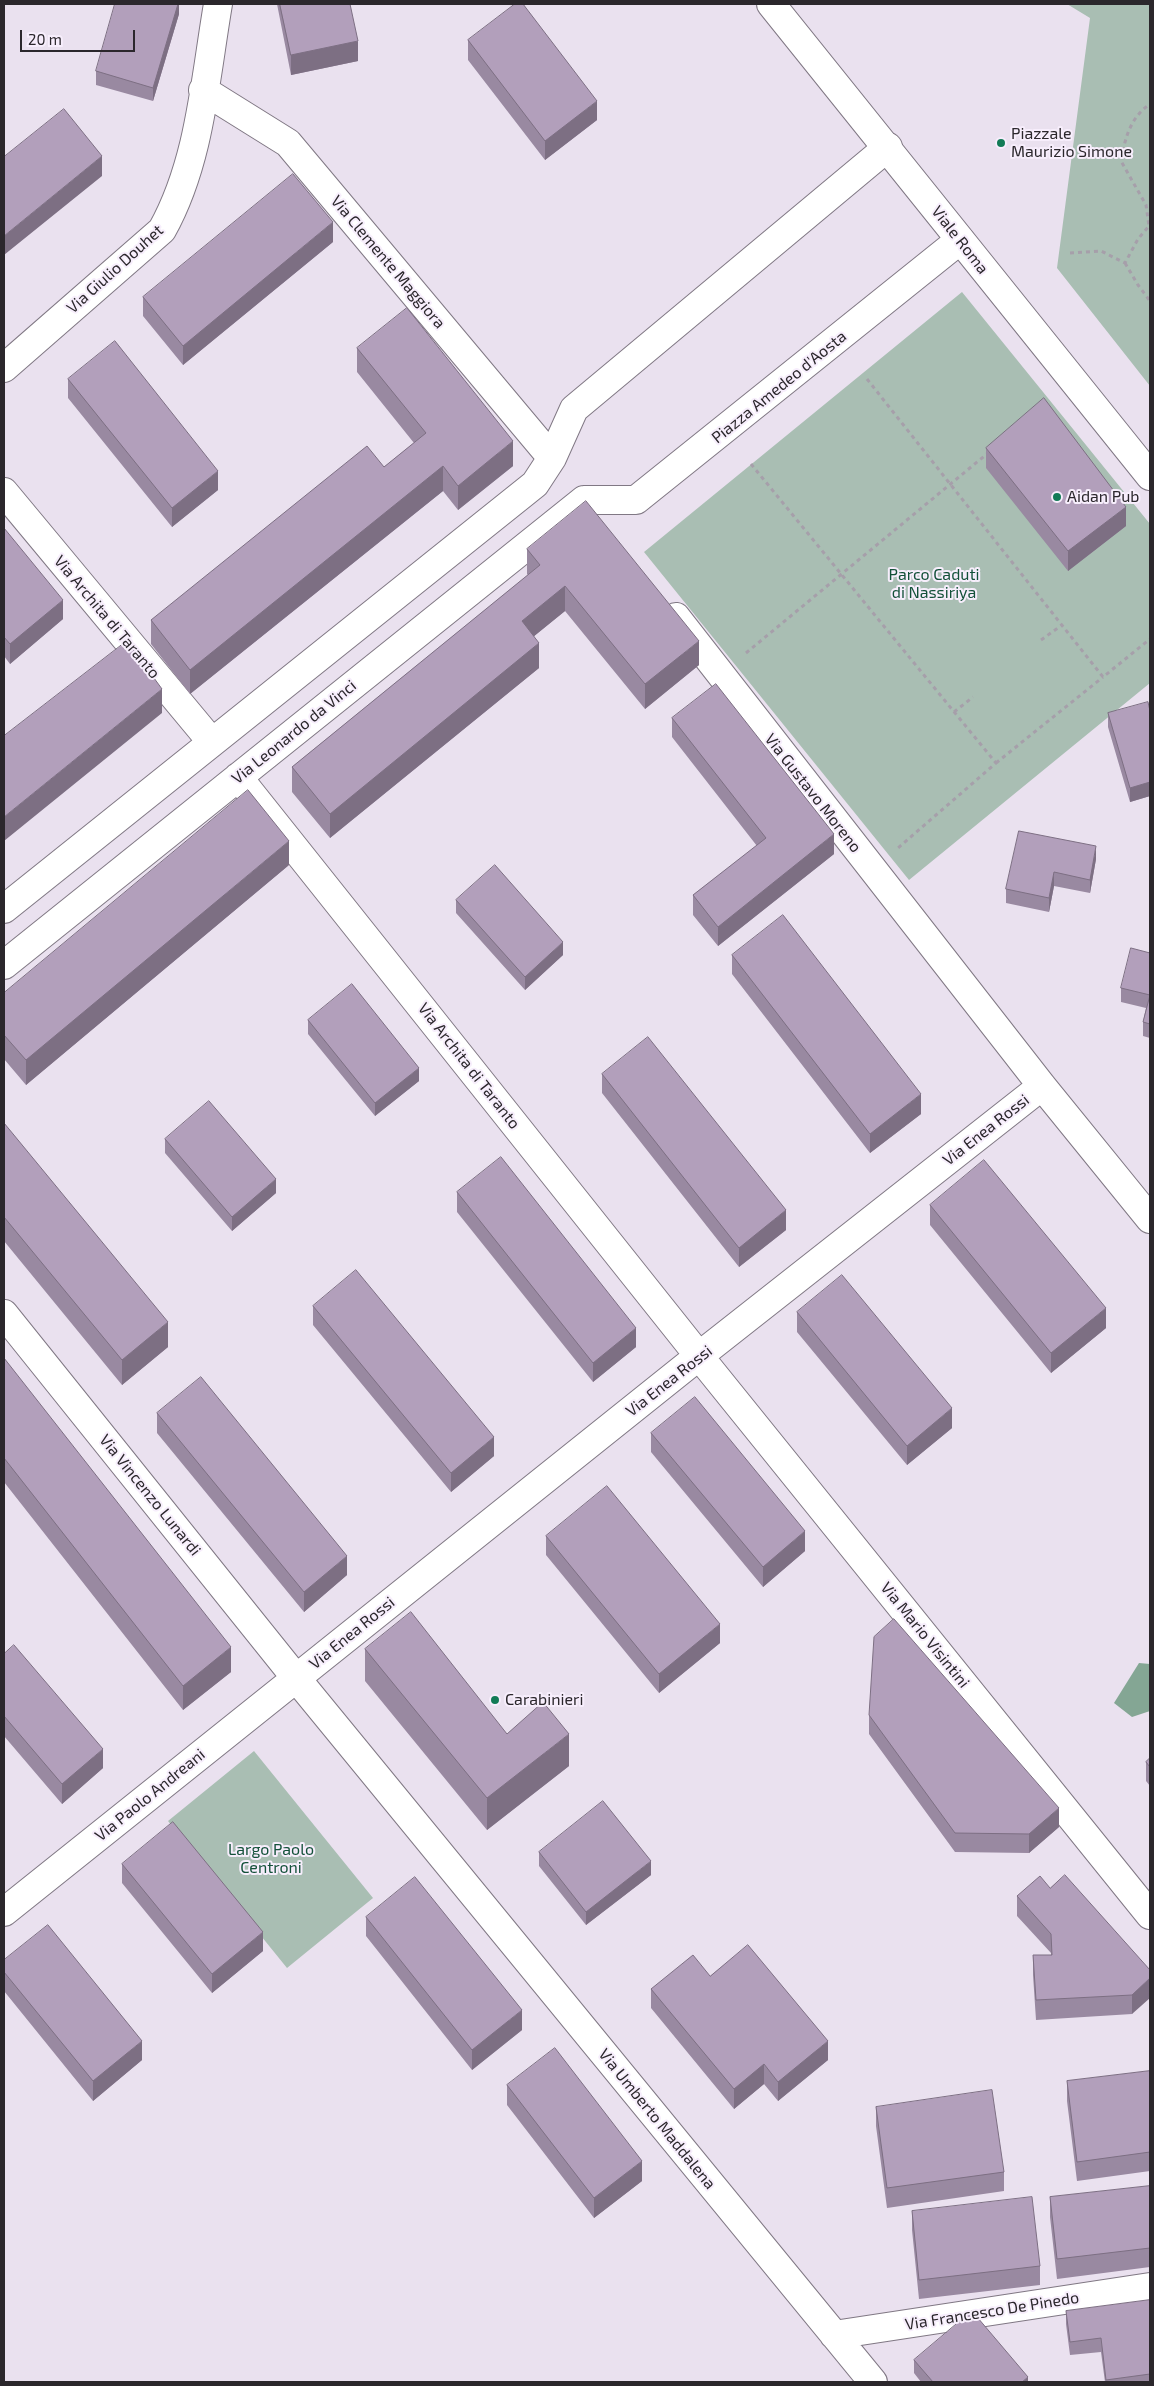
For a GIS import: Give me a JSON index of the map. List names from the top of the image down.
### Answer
{
  "streets": {
    "street": [
      "Viale Roma",
      "Via Clemente Maggiora",
      "Via Giulio Douhet",
      "Piazza Amedeo d'Aosta",
      "Via Archita di Taranto",
      "Via Leonardo da Vinci",
      "Via Gustavo Moreno",
      "Via Enea Rossi",
      "Via Vincenzo Lunardi",
      "Via Mario Visintini",
      "Via Paolo Andreani",
      "Via Umberto Maddalena",
      "Via Francesco De Pinedo"
    ]
  },
  "crossings": [
    ["Viale Roma", "Piazza Amedeo d'Aosta"],
    ["Via Clemente Maggiora", "Via Giulio Douhet"],
    ["Piazza Amedeo d'Aosta", "Via Leonardo da Vinci"],
    ["Via Archita di Taranto", "Via Leonardo da Vinci"],
    ["Via Archita di Taranto", "Via Enea Rossi"],
    ["Via Archita di Taranto", "Via Mario Visintini"],
    ["Via Gustavo Moreno", "Via Enea Rossi"],
    ["Via Enea Rossi", "Via Vincenzo Lunardi"],
    ["Via Enea Rossi", "Via Mario Visintini"],
    ["Via Enea Rossi", "Via Paolo Andreani"],
    ["Via Enea Rossi", "Via Umberto Maddalena"],
    ["Via Vincenzo Lunardi", "Via Paolo Andreani"],
    ["Via Vincenzo Lunardi", "Via Umberto Maddalena"],
    ["Via Paolo Andreani", "Via Umberto Maddalena"],
    ["Via Umberto Maddalena", "Via Francesco De Pinedo"]
  ],
  "parks": ["Parco Caduti di Nassiriya", "Largo Paolo Centroni"],
  "places": ["Piazzale Maurizio Simone", "Aidan Pub", "Carabinieri"],
  "scale_bar": "20 m"
}
